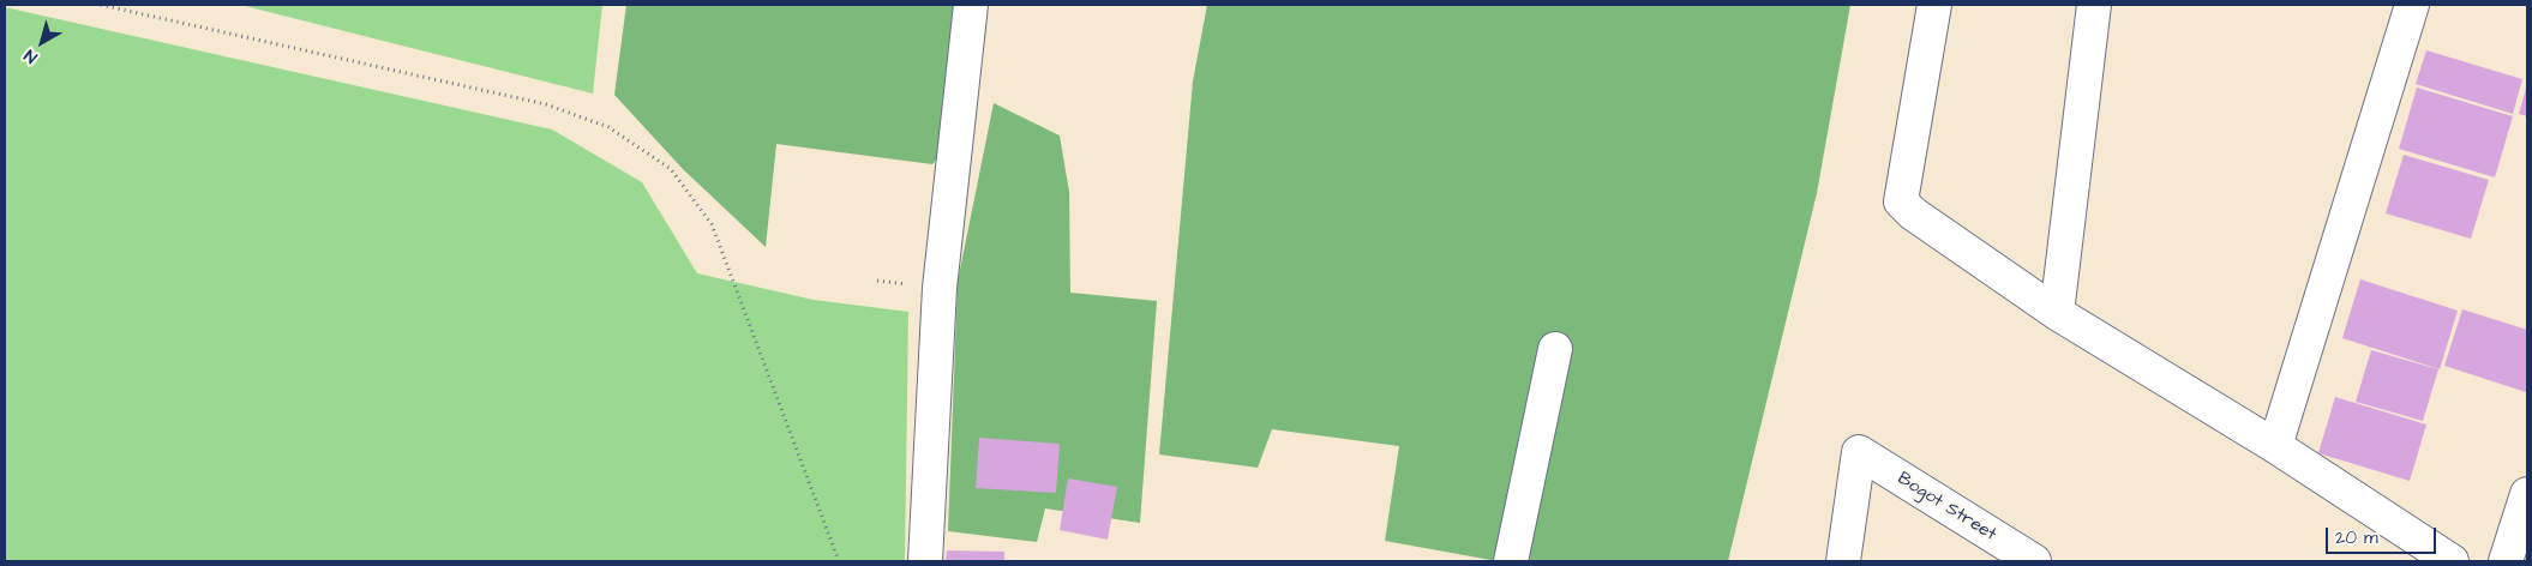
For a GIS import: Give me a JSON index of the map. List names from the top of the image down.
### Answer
{
  "streets": {
    "street": ["Bogot Street"]
  },
  "scale_bar": "20 m",
  "north": "bottom left"
}
